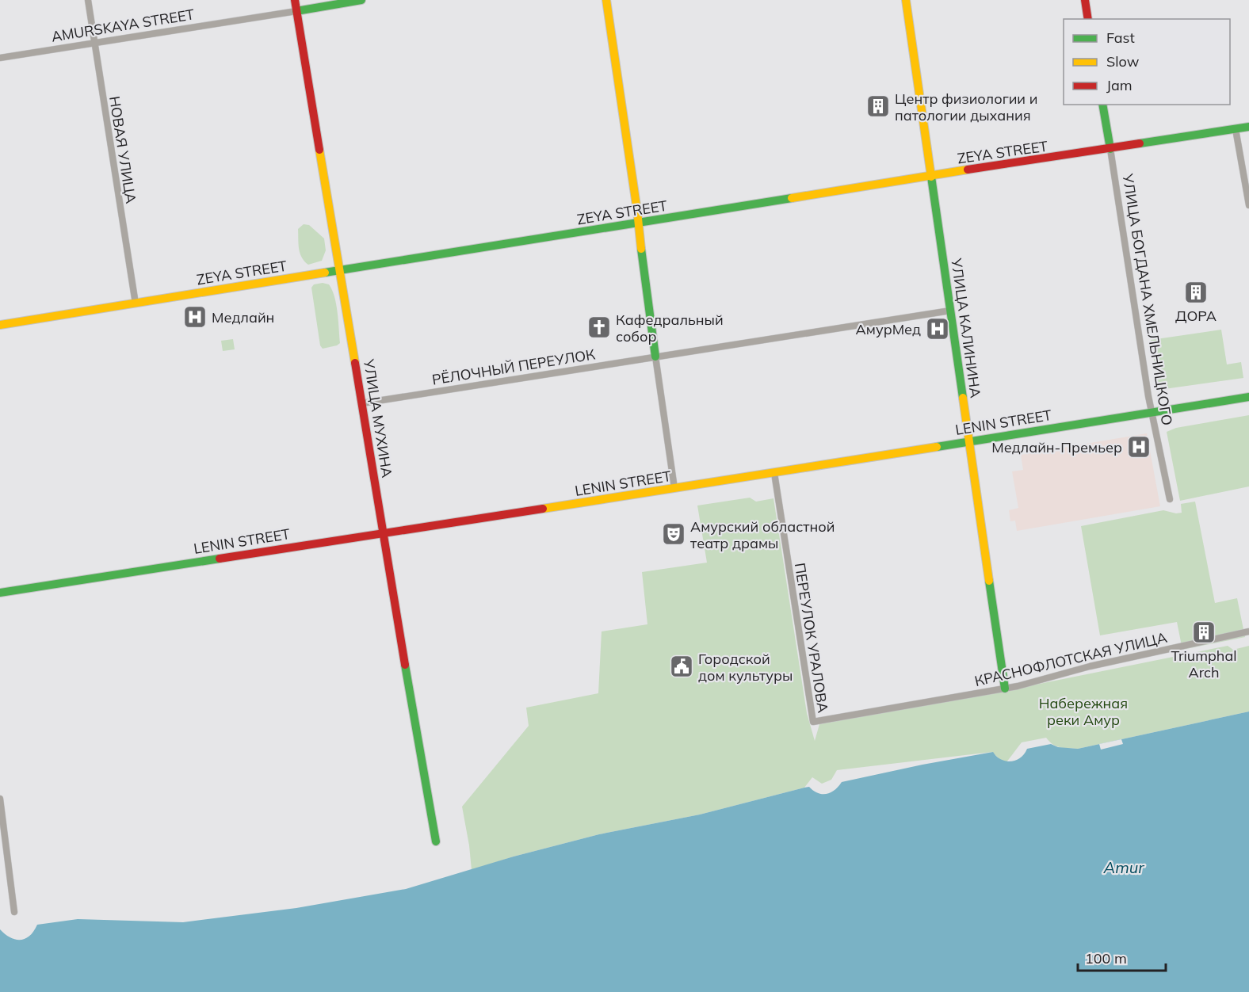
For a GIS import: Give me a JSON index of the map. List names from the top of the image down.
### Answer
{
  "streets": {
    "main road": [
      "AMURSKAYA STREET",
      "ZEYA STREET",
      "УЛИЦА БОГДАНА ХМЕЛЬНИЦКОГО",
      "УЛИЦА КАЛИНИНА",
      "УЛИЦА МУХИНА",
      "LENIN STREET"
    ],
    "street": [
      "НОВАЯ УЛИЦА",
      "РЁЛОЧНЫЙ ПЕРЕУЛОК",
      "ПЕРЕУЛОК УРАЛОВА",
      "КРАСНОФЛОТСКАЯ УЛИЦА"
    ]
  },
  "crossings": [
    ["AMURSKAYA STREET", "НОВАЯ УЛИЦА"],
    ["AMURSKAYA STREET", "УЛИЦА МУХИНА"],
    ["НОВАЯ УЛИЦА", "ZEYA STREET"],
    ["ZEYA STREET", "УЛИЦА БОГДАНА ХМЕЛЬНИЦКОГО"],
    ["ZEYA STREET", "УЛИЦА КАЛИНИНА"],
    ["ZEYA STREET", "УЛИЦА МУХИНА"],
    ["УЛИЦА БОГДАНА ХМЕЛЬНИЦКОГО", "LENIN STREET"],
    ["УЛИЦА КАЛИНИНА", "РЁЛОЧНЫЙ ПЕРЕУЛОК"],
    ["УЛИЦА КАЛИНИНА", "LENIN STREET"],
    ["УЛИЦА КАЛИНИНА", "КРАСНОФЛОТСКАЯ УЛИЦА"],
    ["РЁЛОЧНЫЙ ПЕРЕУЛОК", "УЛИЦА МУХИНА"],
    ["УЛИЦА МУХИНА", "LENIN STREET"],
    ["LENIN STREET", "ПЕРЕУЛОК УРАЛОВА"],
    ["ПЕРЕУЛОК УРАЛОВА", "КРАСНОФЛОТСКАЯ УЛИЦА"]
  ],
  "water": ["Amur"],
  "parks": ["Набережная реки Амур"],
  "places": {
    "building": ["Центр физиологии и патологии дыхания", "ДОРА", "Triumphal Arch"],
    "hospital": ["Медлайн", "АмурМед", "Медлайн-Премьер"],
    "church": ["Кафедральный собор"],
    "theatre": ["Амурский областной театр драмы"],
    "public building": ["Городской дом культуры"]
  },
  "legend": ["Fast", "Slow", "Jam"],
  "scale_bar": "100 m"
}
